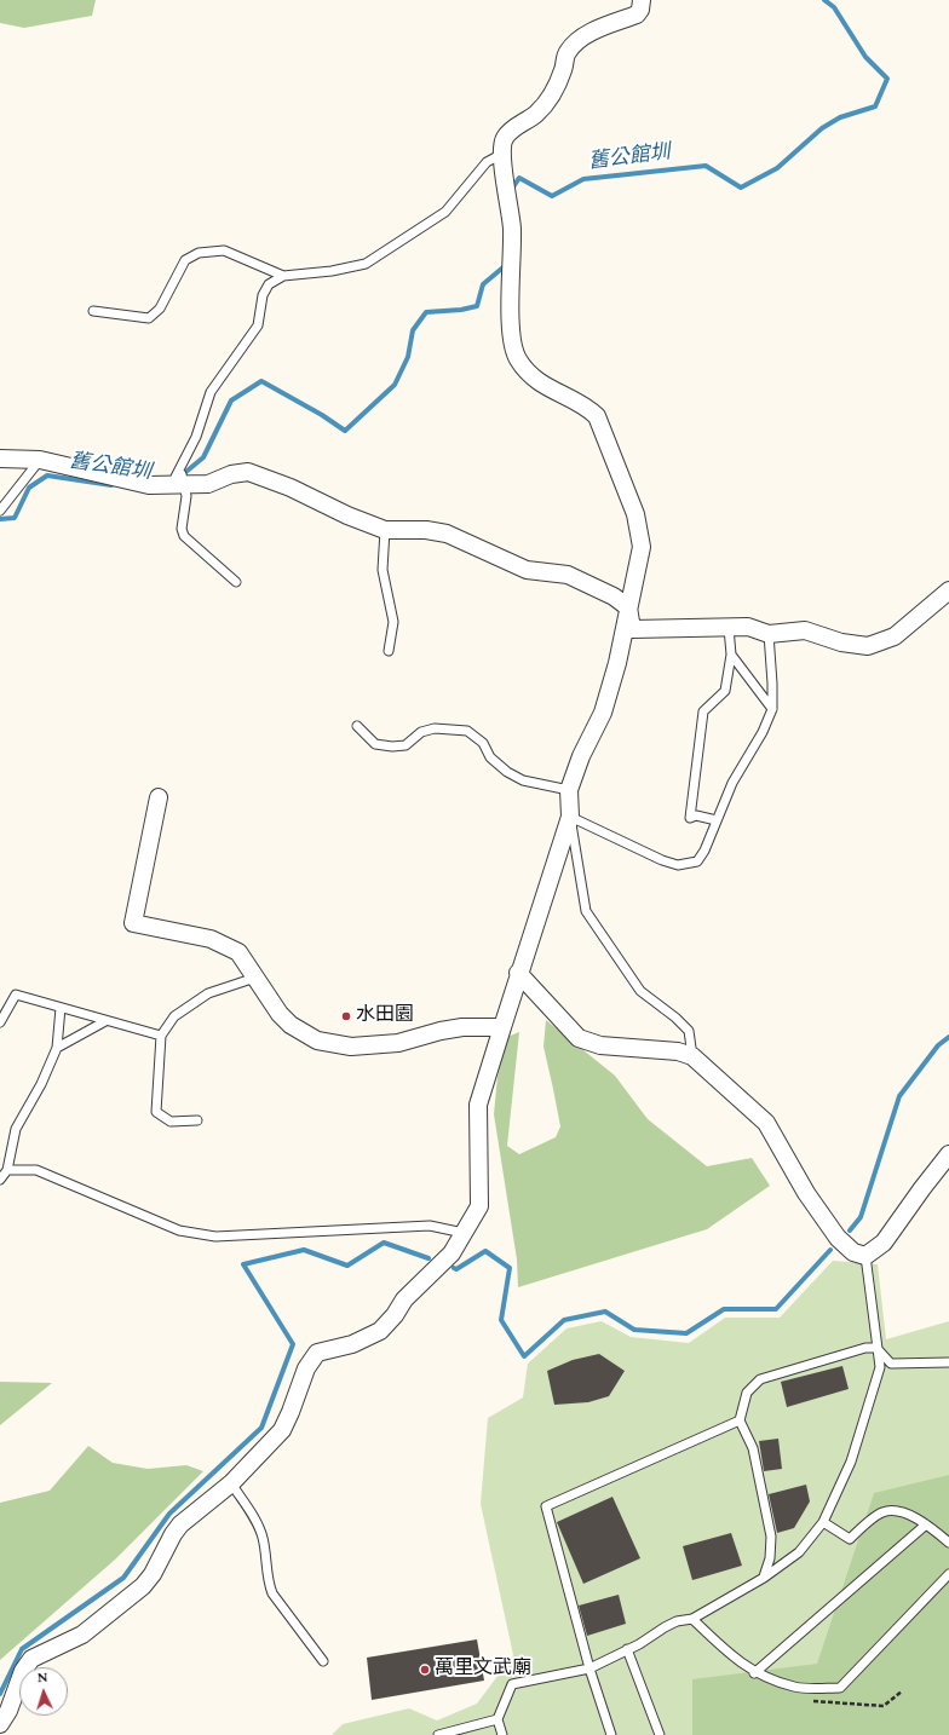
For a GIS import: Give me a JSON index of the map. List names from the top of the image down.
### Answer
{
  "water": ["舊公館圳"],
  "places": ["水田園", "萬里文武廟"],
  "north": "top"
}
